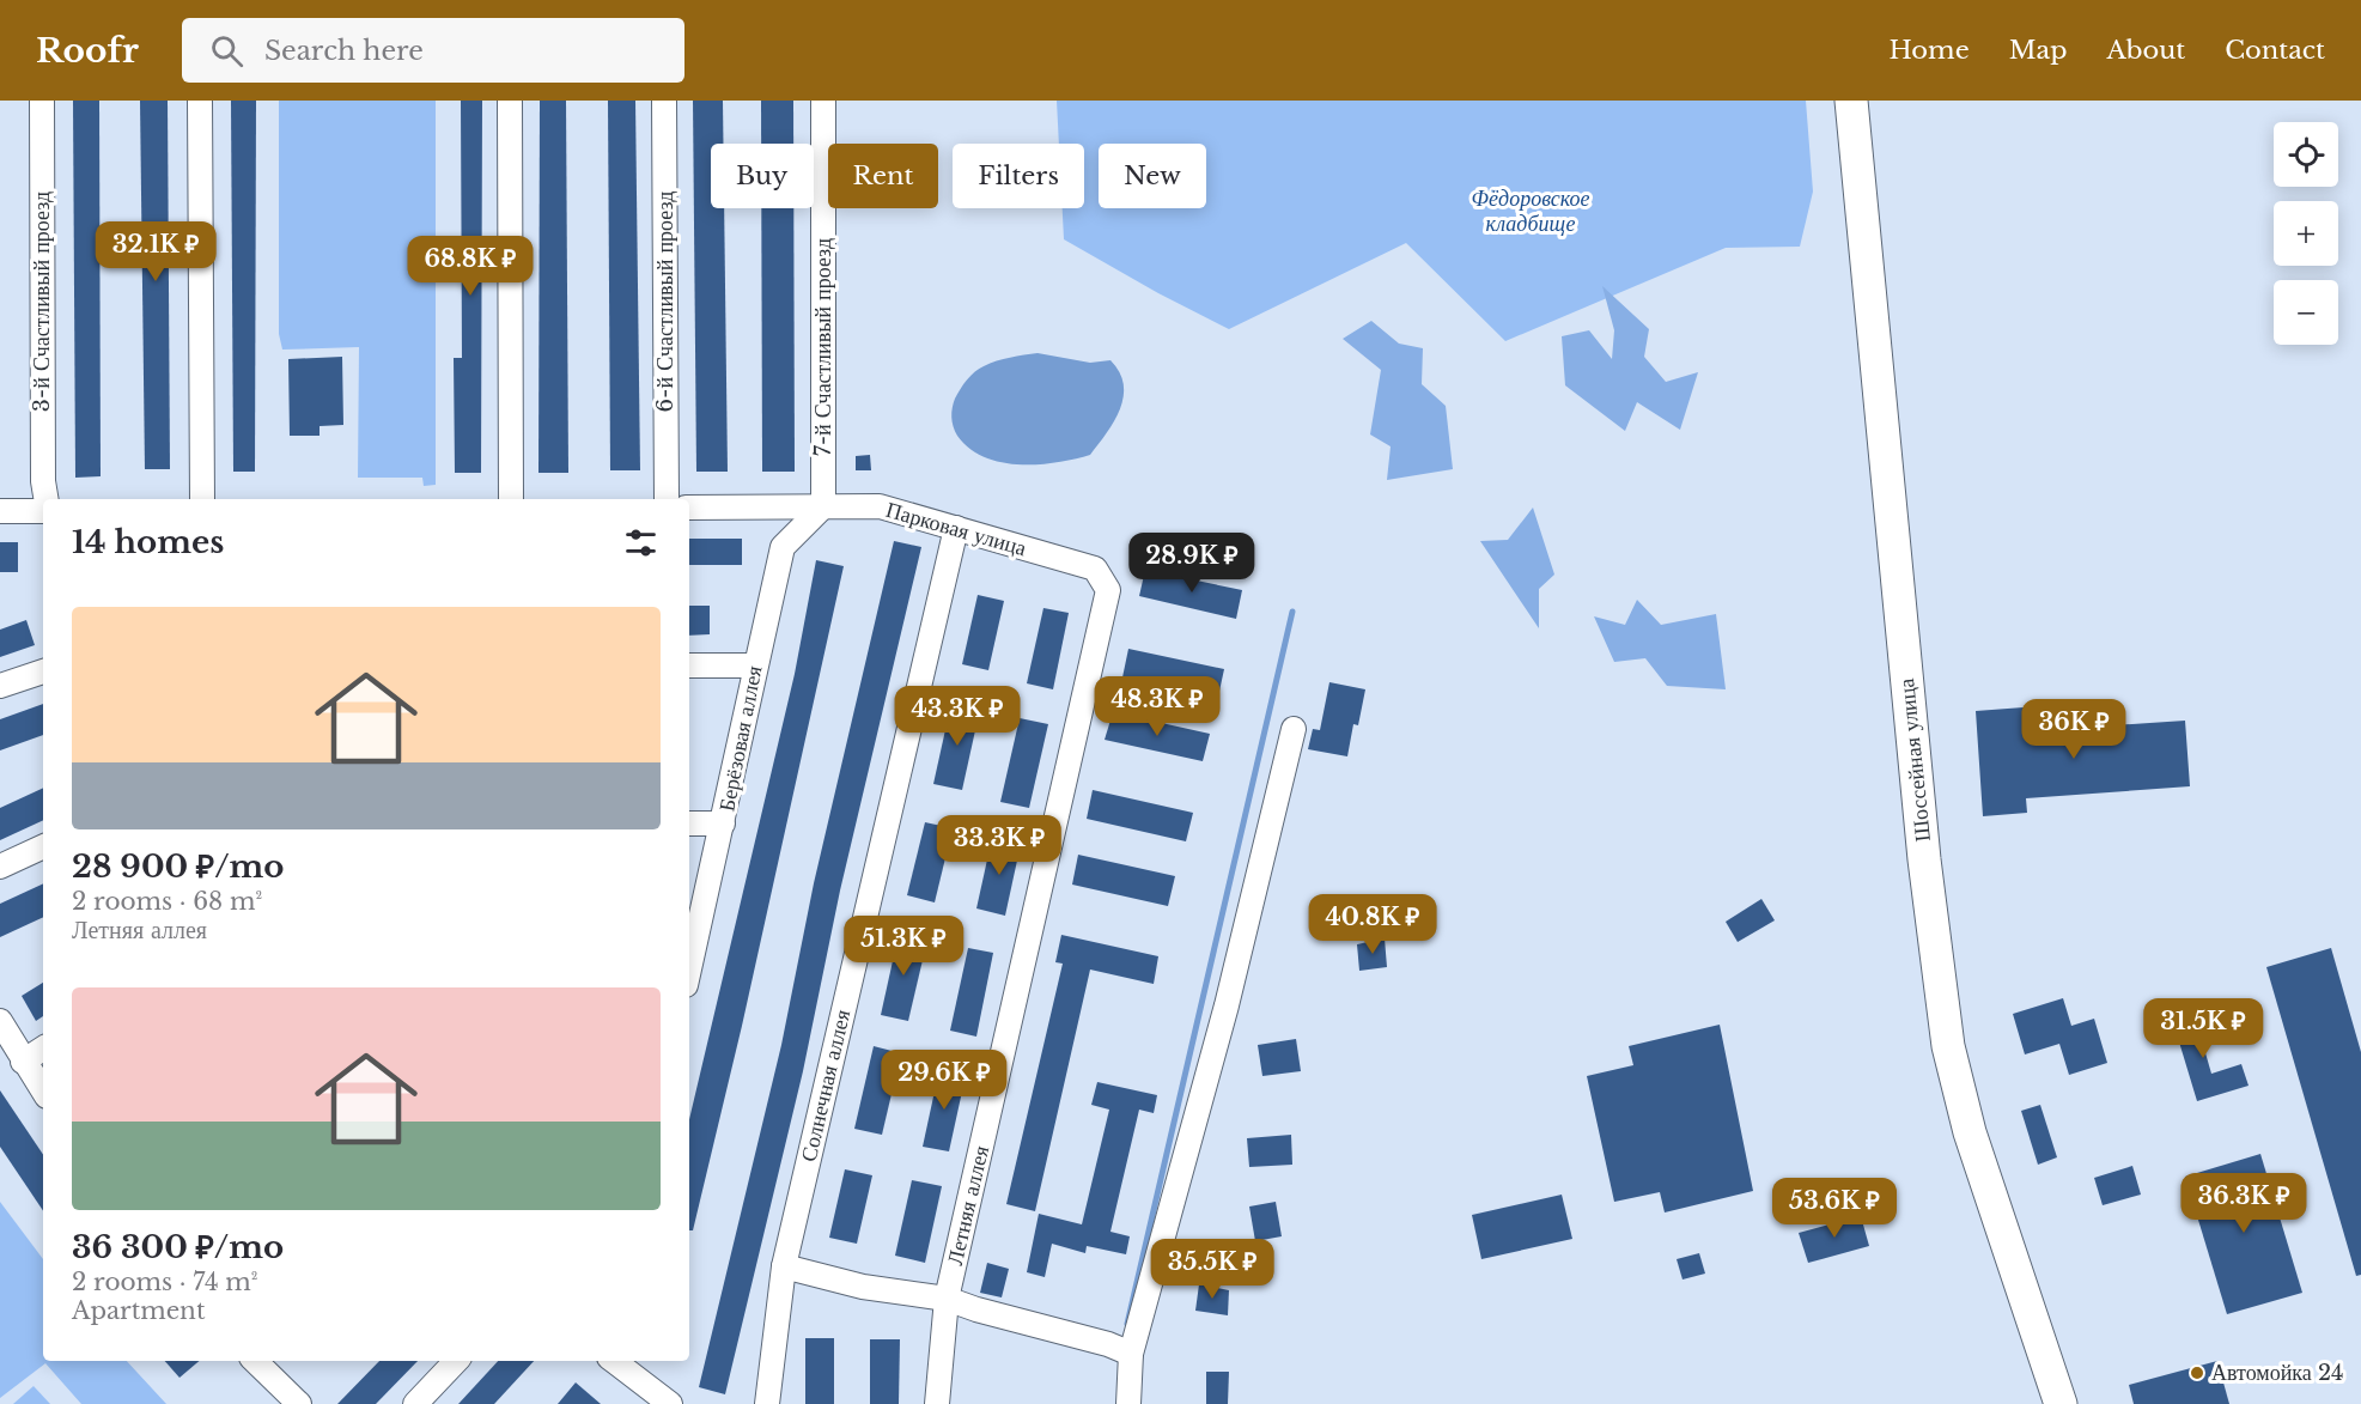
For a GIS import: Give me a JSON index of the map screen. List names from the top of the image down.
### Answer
{
  "streets": {
    "main road": ["Шоссейная улица"],
    "street": [
      "3-й Счастливый проезд",
      "6-й Счастливый проезд",
      "7-й Счастливый проезд",
      "Парковая улица",
      "Берёзовая аллея",
      "Солнечная аллея",
      "Летняя аллея"
    ]
  },
  "crossings": [
    ["7-й Счастливый проезд", "Парковая улица"],
    ["7-й Счастливый проезд", "Берёзовая аллея"],
    ["Парковая улица", "Берёзовая аллея"],
    ["Парковая улица", "Солнечная аллея"],
    ["Парковая улица", "Летняя аллея"]
  ],
  "parks": ["Фёдоровское кладбище"],
  "places": ["Автомойка 24"],
  "page": {
    "header": "Roofr",
    "search": "Search here",
    "nav": [
      "Home",
      "Map",
      "About",
      "Contact"
    ],
    "map_buttons": ["+", "−"],
    "chip": [
      "Buy",
      "Rent",
      "Filters",
      "New"
    ],
    "price": [
      "32.1K ₽",
      "68.8K ₽",
      "28.9K ₽",
      "48.3K ₽",
      "43.3K ₽",
      "36K ₽",
      "33.3K ₽",
      "40.8K ₽",
      "51.3K ₽",
      "31.5K ₽",
      "29.6K ₽",
      "36.3K ₽",
      "53.6K ₽",
      "35.5K ₽"
    ],
    "heading": "14 homes",
    "list": [
      {
        "name": "28 900 ₽/mo",
        "note": "2 rooms · 68 m² · Летняя аллея"
      },
      {
        "name": "36 300 ₽/mo",
        "note": "2 rooms · 74 m² · Apartment"
      }
    ]
  }
}
